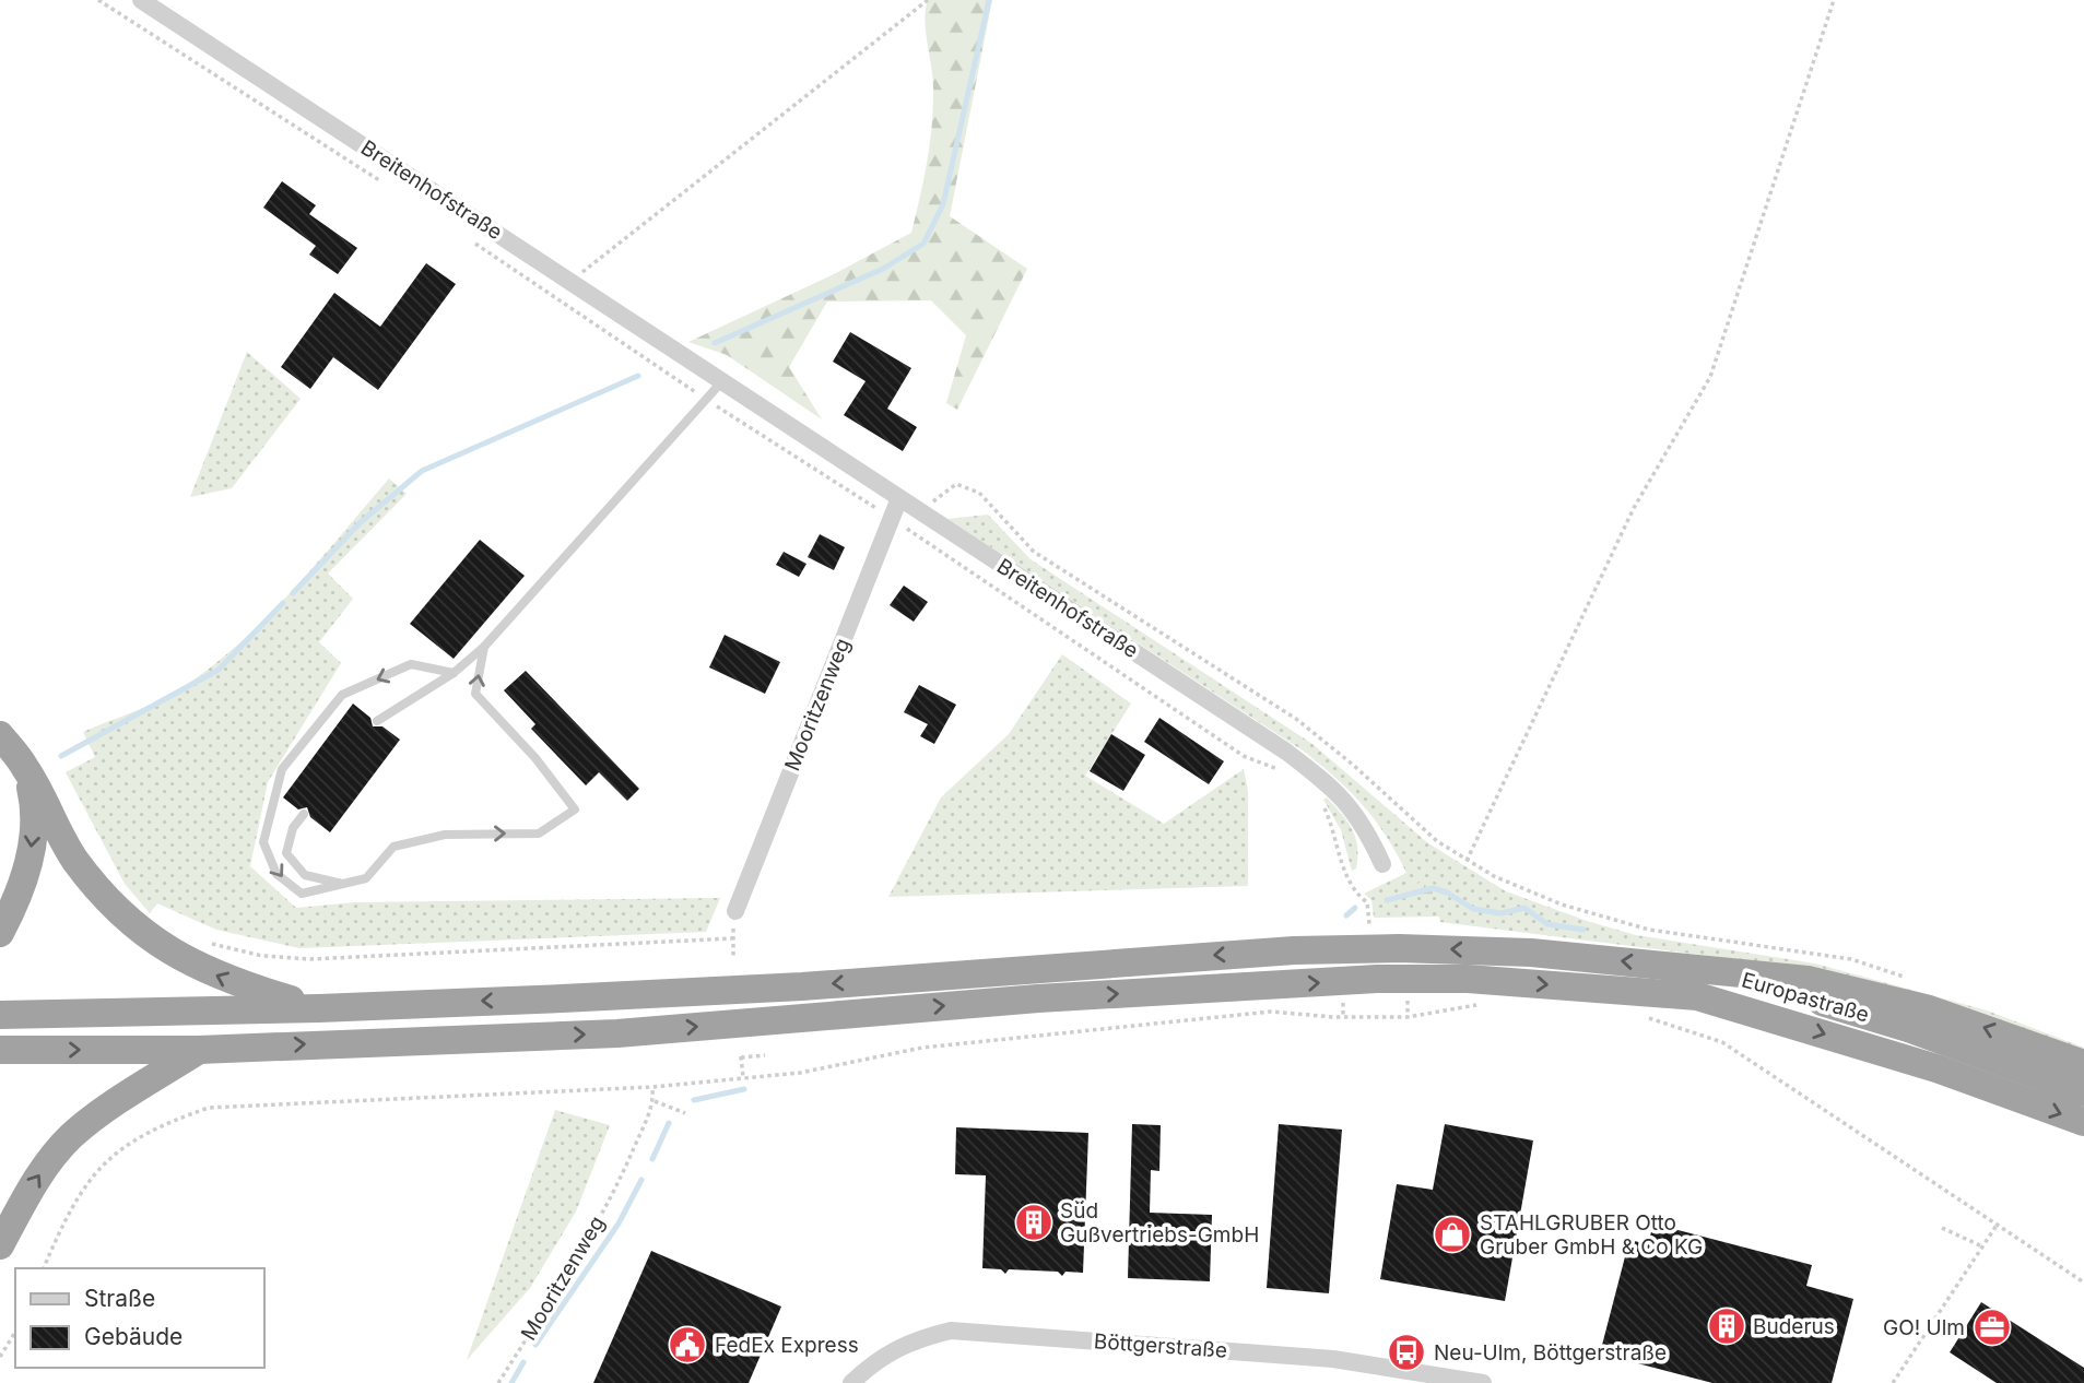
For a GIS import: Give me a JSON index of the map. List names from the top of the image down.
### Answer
{
  "streets": {
    "highway": ["Europastraße"],
    "street": ["Breitenhofstraße", "Mooritzenweg", "Böttgerstraße"]
  },
  "crossings": [
    ["Breitenhofstraße", "Mooritzenweg"]
  ],
  "places": {
    "building": ["Süd Gußvertriebs-GmbH", "Buderus"],
    "shop": ["STAHLGRUBER Otto Gruber GmbH & Co KG"],
    "office": ["GO! Ulm"],
    "public building": ["FedEx Express"],
    "bus stop": ["Neu-Ulm, Böttgerstraße"]
  },
  "legend": ["Straße", "Gebäude"]
}
